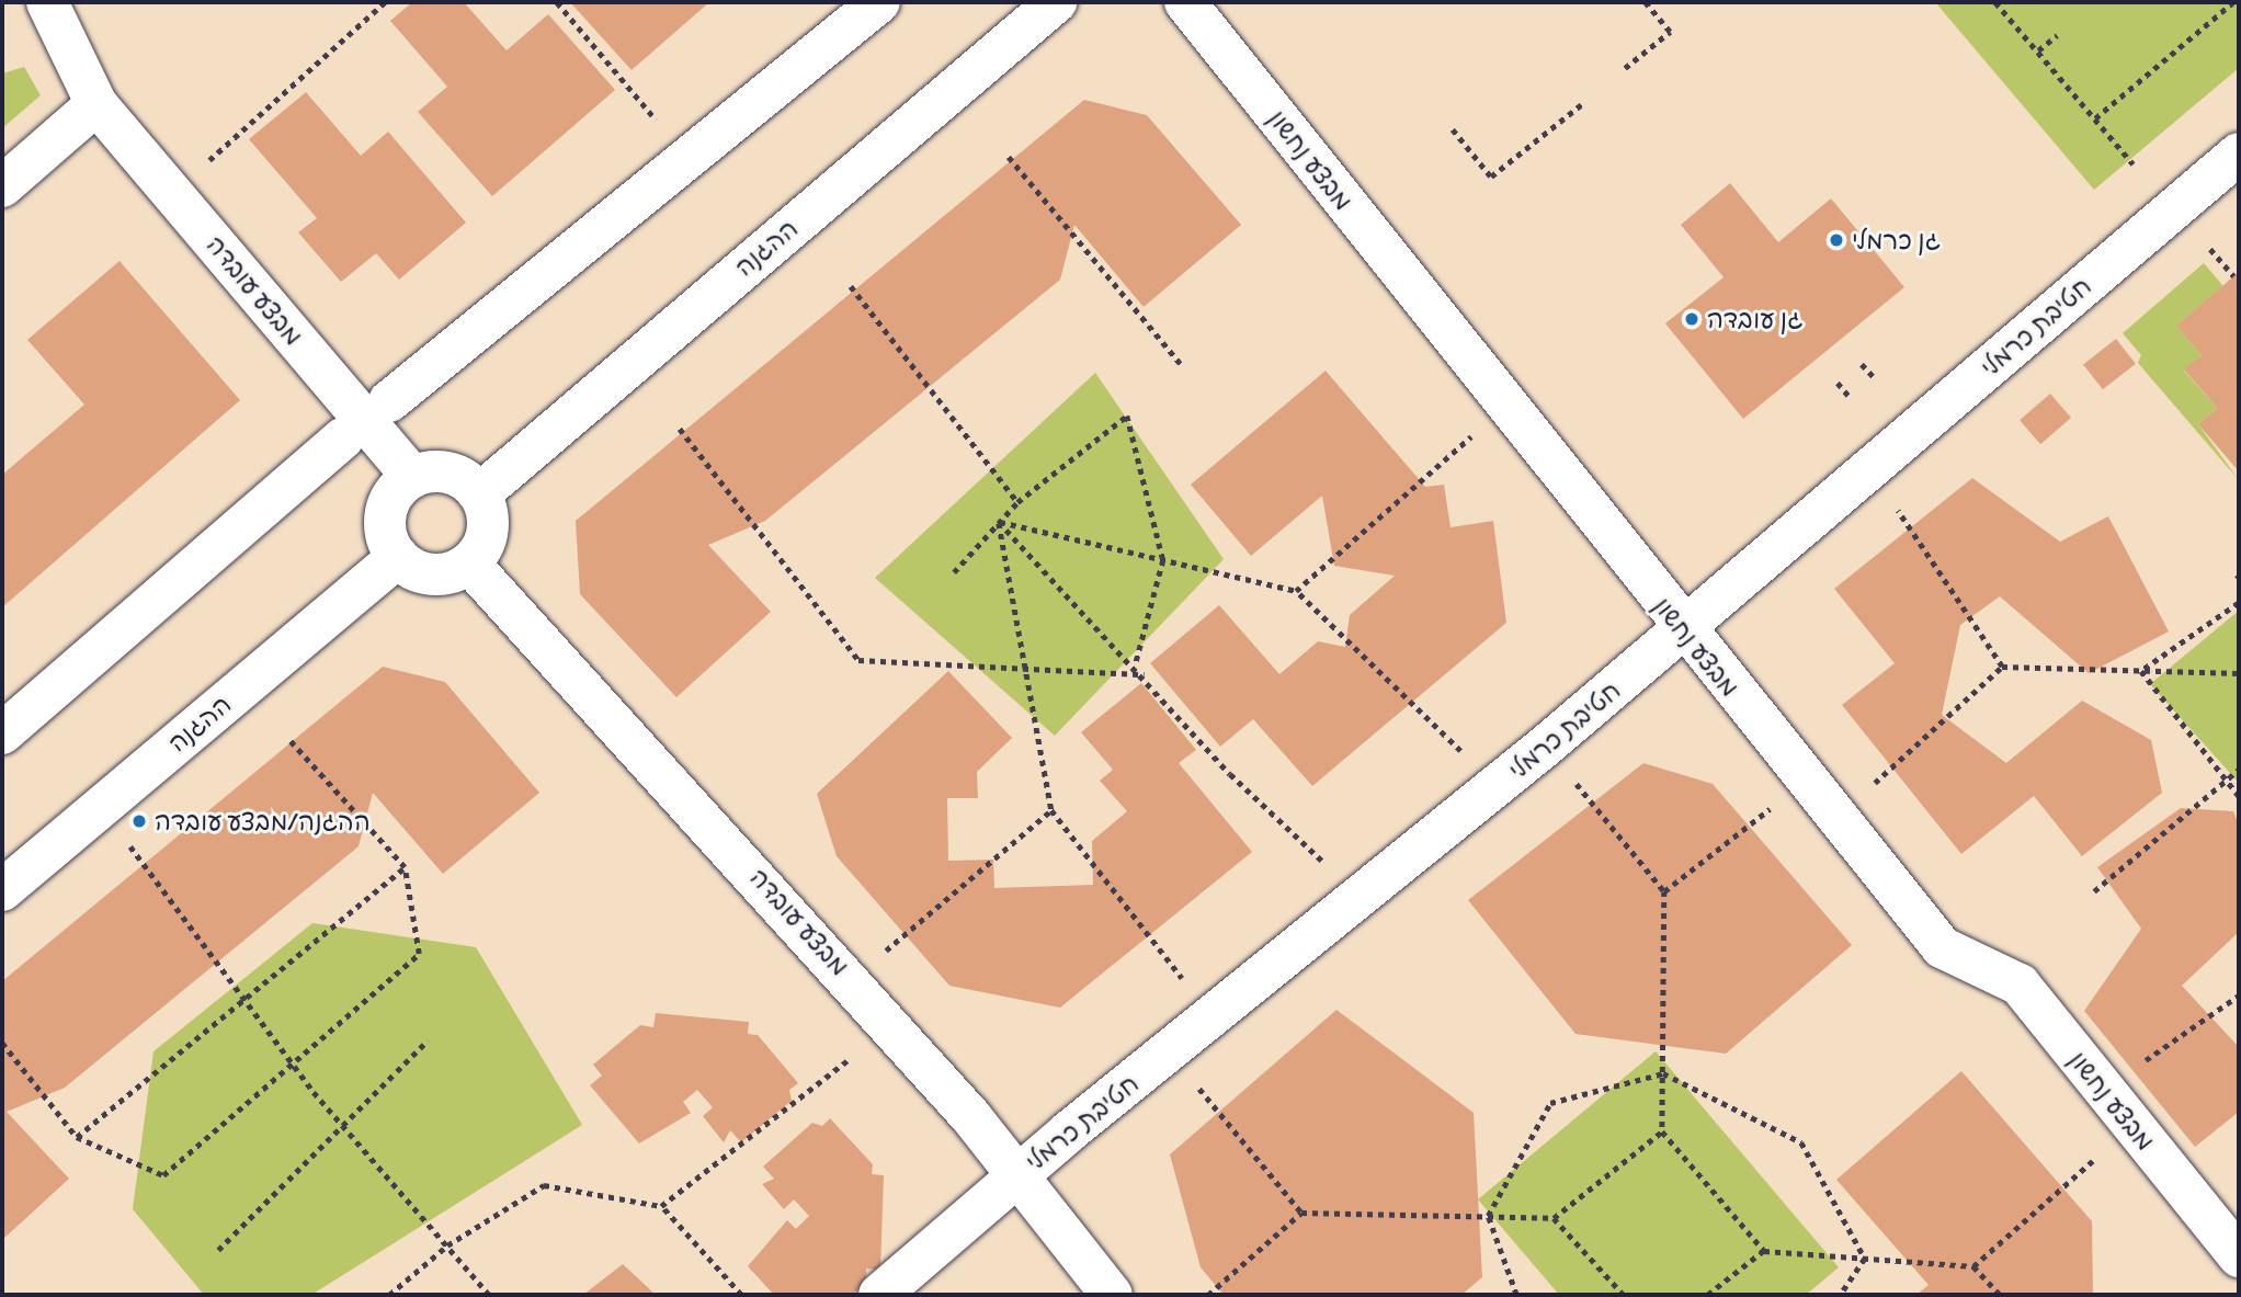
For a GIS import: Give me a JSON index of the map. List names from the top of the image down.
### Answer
{
  "streets": {
    "street": [
      "מבצע נחשון",
      "ההגנה",
      "מבצע עובדה",
      "חטיבת כרמלי"
    ]
  },
  "crossings": [
    ["מבצע נחשון", "חטיבת כרמלי"],
    ["ההגנה", "מבצע עובדה"],
    ["מבצע עובדה", "חטיבת כרמלי"]
  ],
  "places": ["גן כרמלי", "גן עובדה", "ההגנה/מבצע עובדה"]
}
